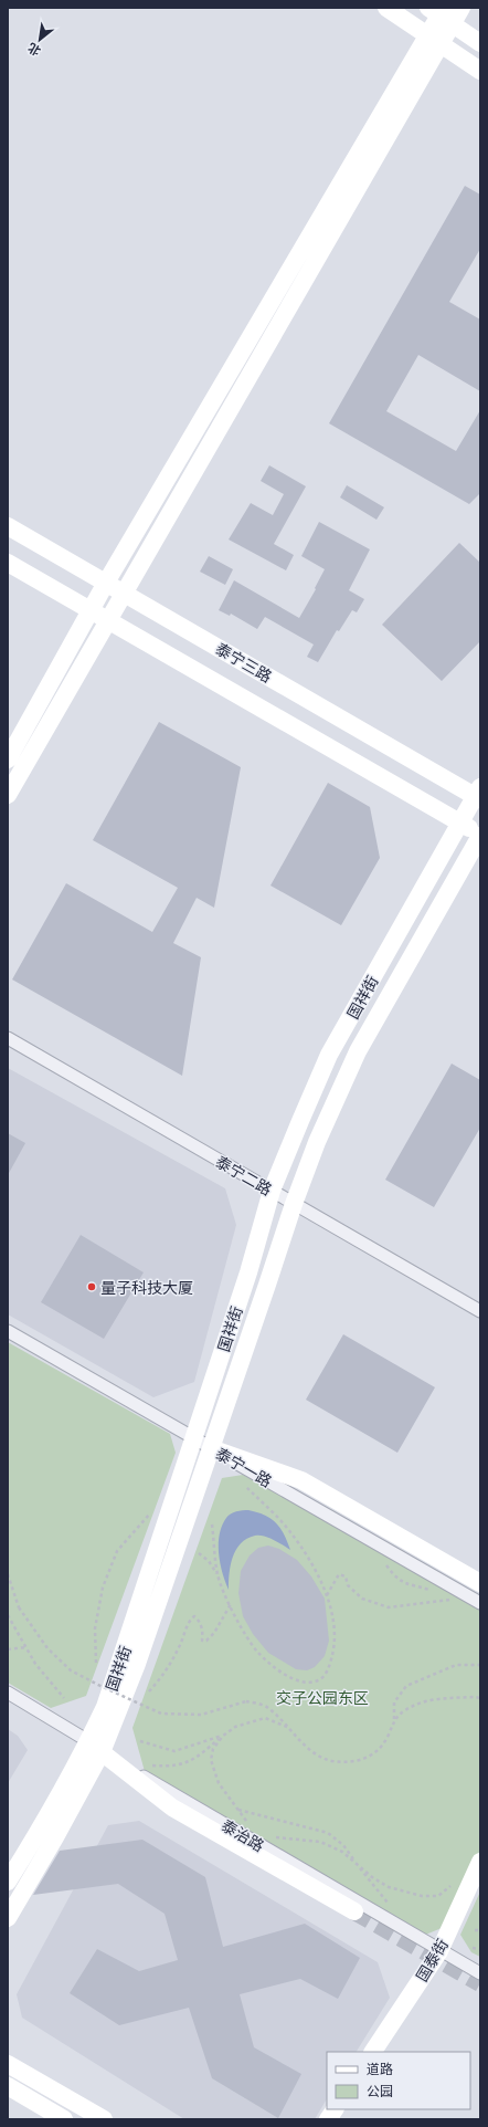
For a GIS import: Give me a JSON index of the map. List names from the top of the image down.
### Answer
{
  "streets": {
    "street": [
      "泰宁三路",
      "国祥街",
      "泰宁二路",
      "泰宁一路",
      "泰治路",
      "国泰街"
    ]
  },
  "crossings": [
    ["泰宁三路", "国祥街"],
    ["国祥街", "泰宁二路"],
    ["国祥街", "泰宁一路"],
    ["国祥街", "泰治路"],
    ["泰治路", "国泰街"]
  ],
  "parks": ["交子公园东区"],
  "places": ["量子科技大厦"],
  "legend": ["道路", "公园"],
  "north": "bottom left"
}
